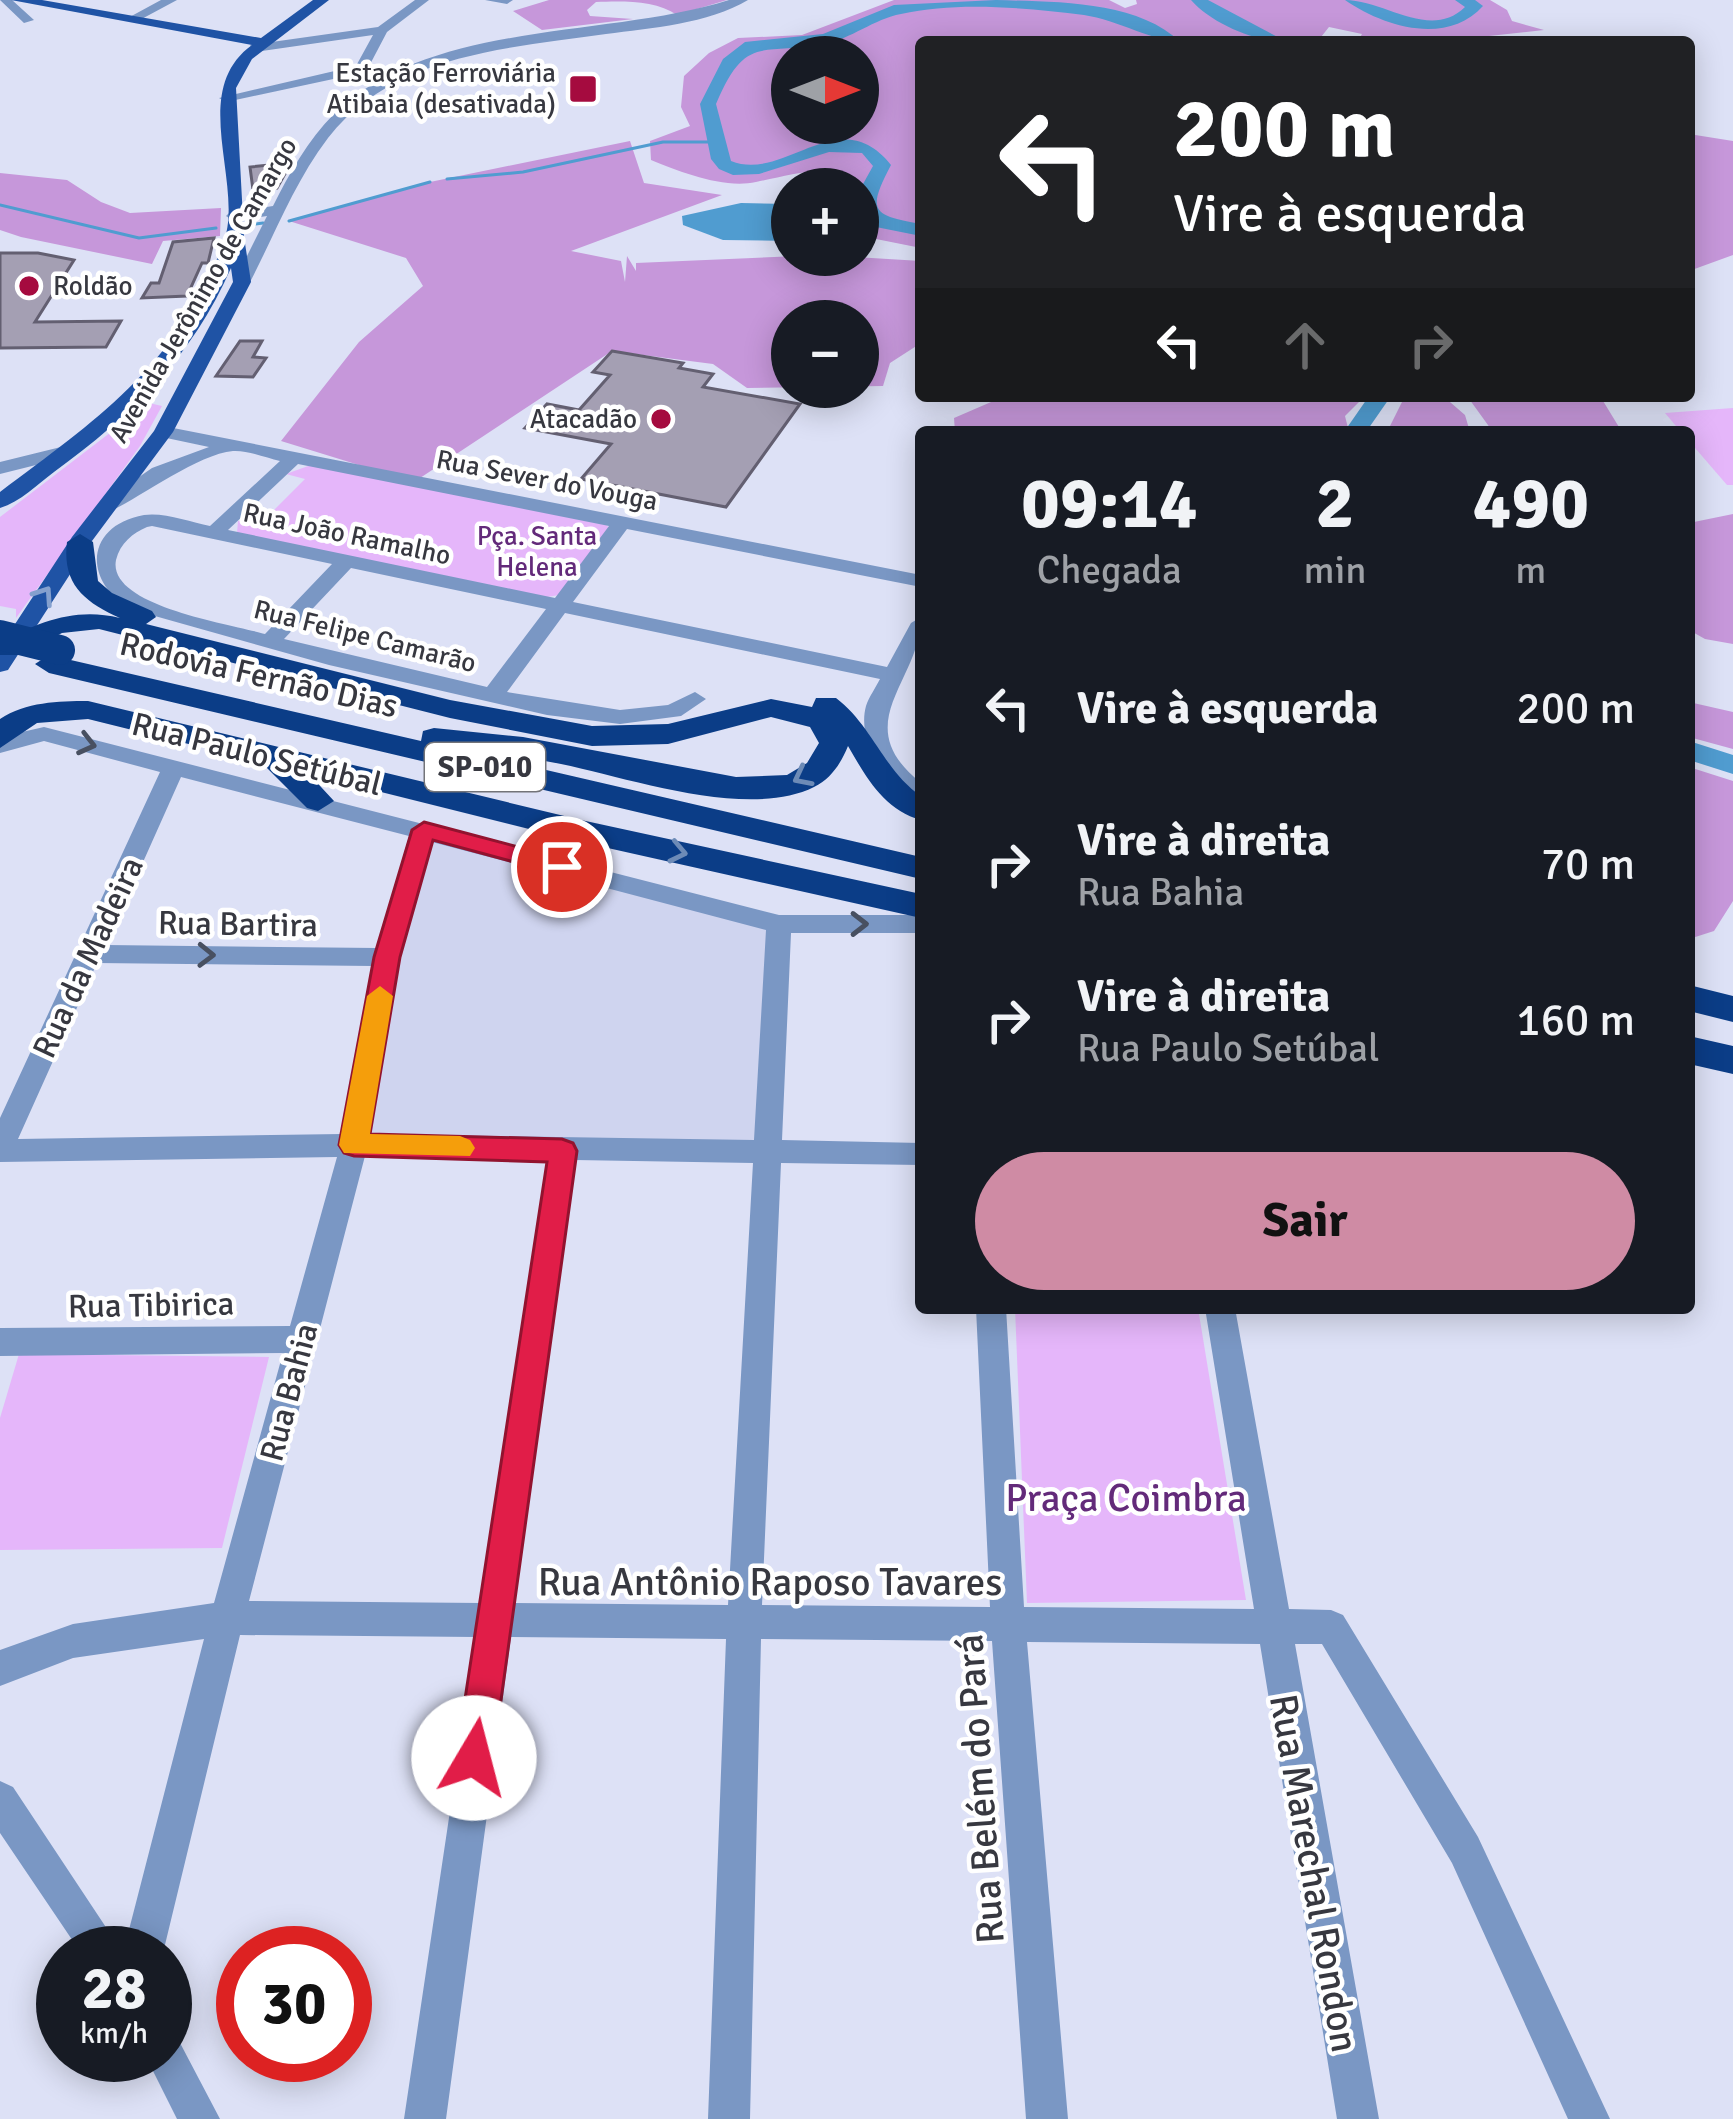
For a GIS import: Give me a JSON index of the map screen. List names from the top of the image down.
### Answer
{
  "streets": {
    "highway": ["Rodovia Fernão Dias", "SP-010"],
    "main road": ["Avenida Jerônimo de Camargo"],
    "street": [
      "Rua Sever do Vouga",
      "Rua João Ramalho",
      "Rua Felipe Camarão",
      "Rua Paulo Setúbal",
      "Rua Bartira",
      "Rua da Madeira",
      "Rua Tibirica",
      "Rua Bahia",
      "Rua Antônio Raposo Tavares",
      "Rua Belém do Pará",
      "Rua Marechal Rondon"
    ]
  },
  "crossings": [
    ["Avenida Jerônimo de Camargo", "Rua Sever do Vouga"],
    ["Avenida Jerônimo de Camargo", "Rodovia Fernão Dias"],
    ["Rua João Ramalho", "Rua Felipe Camarão"],
    ["Rua Paulo Setúbal", "Rua da Madeira"],
    ["Rua Paulo Setúbal", "Rua Bahia"],
    ["Rua Bartira", "Rua da Madeira"],
    ["Rua Bartira", "Rua Bahia"],
    ["Rua Tibirica", "Rua Bahia"],
    ["Rua Bahia", "Rua Antônio Raposo Tavares"],
    ["Rua Antônio Raposo Tavares", "Rua Belém do Pará"],
    ["Rua Antônio Raposo Tavares", "Rua Marechal Rondon"]
  ],
  "parks": ["Pça. Santa Helena", "Praça Coimbra"],
  "places": {
    "transit": ["Estação Ferroviária Atibaia (desativada)"],
    "other": ["Roldão", "Atacadão"]
  },
  "north": "right",
  "page": {
    "map_buttons": ["+", "−"],
    "turn": ["200 m", "Vire à esquerda"],
    "eta": [
      "09:14",
      "Chegada",
      "2",
      "min",
      "490",
      "m"
    ],
    "list": [
      {
        "name": "Vire à esquerda",
        "value": "200 m"
      },
      {
        "name": "Vire à direita",
        "note": "Rua Bahia",
        "value": "70 m"
      },
      {
        "name": "Vire à direita",
        "note": "Rua Paulo Setúbal",
        "value": "160 m"
      }
    ],
    "buttons": "Sair",
    "speed": "28 km/h",
    "limit": "30"
  }
}
